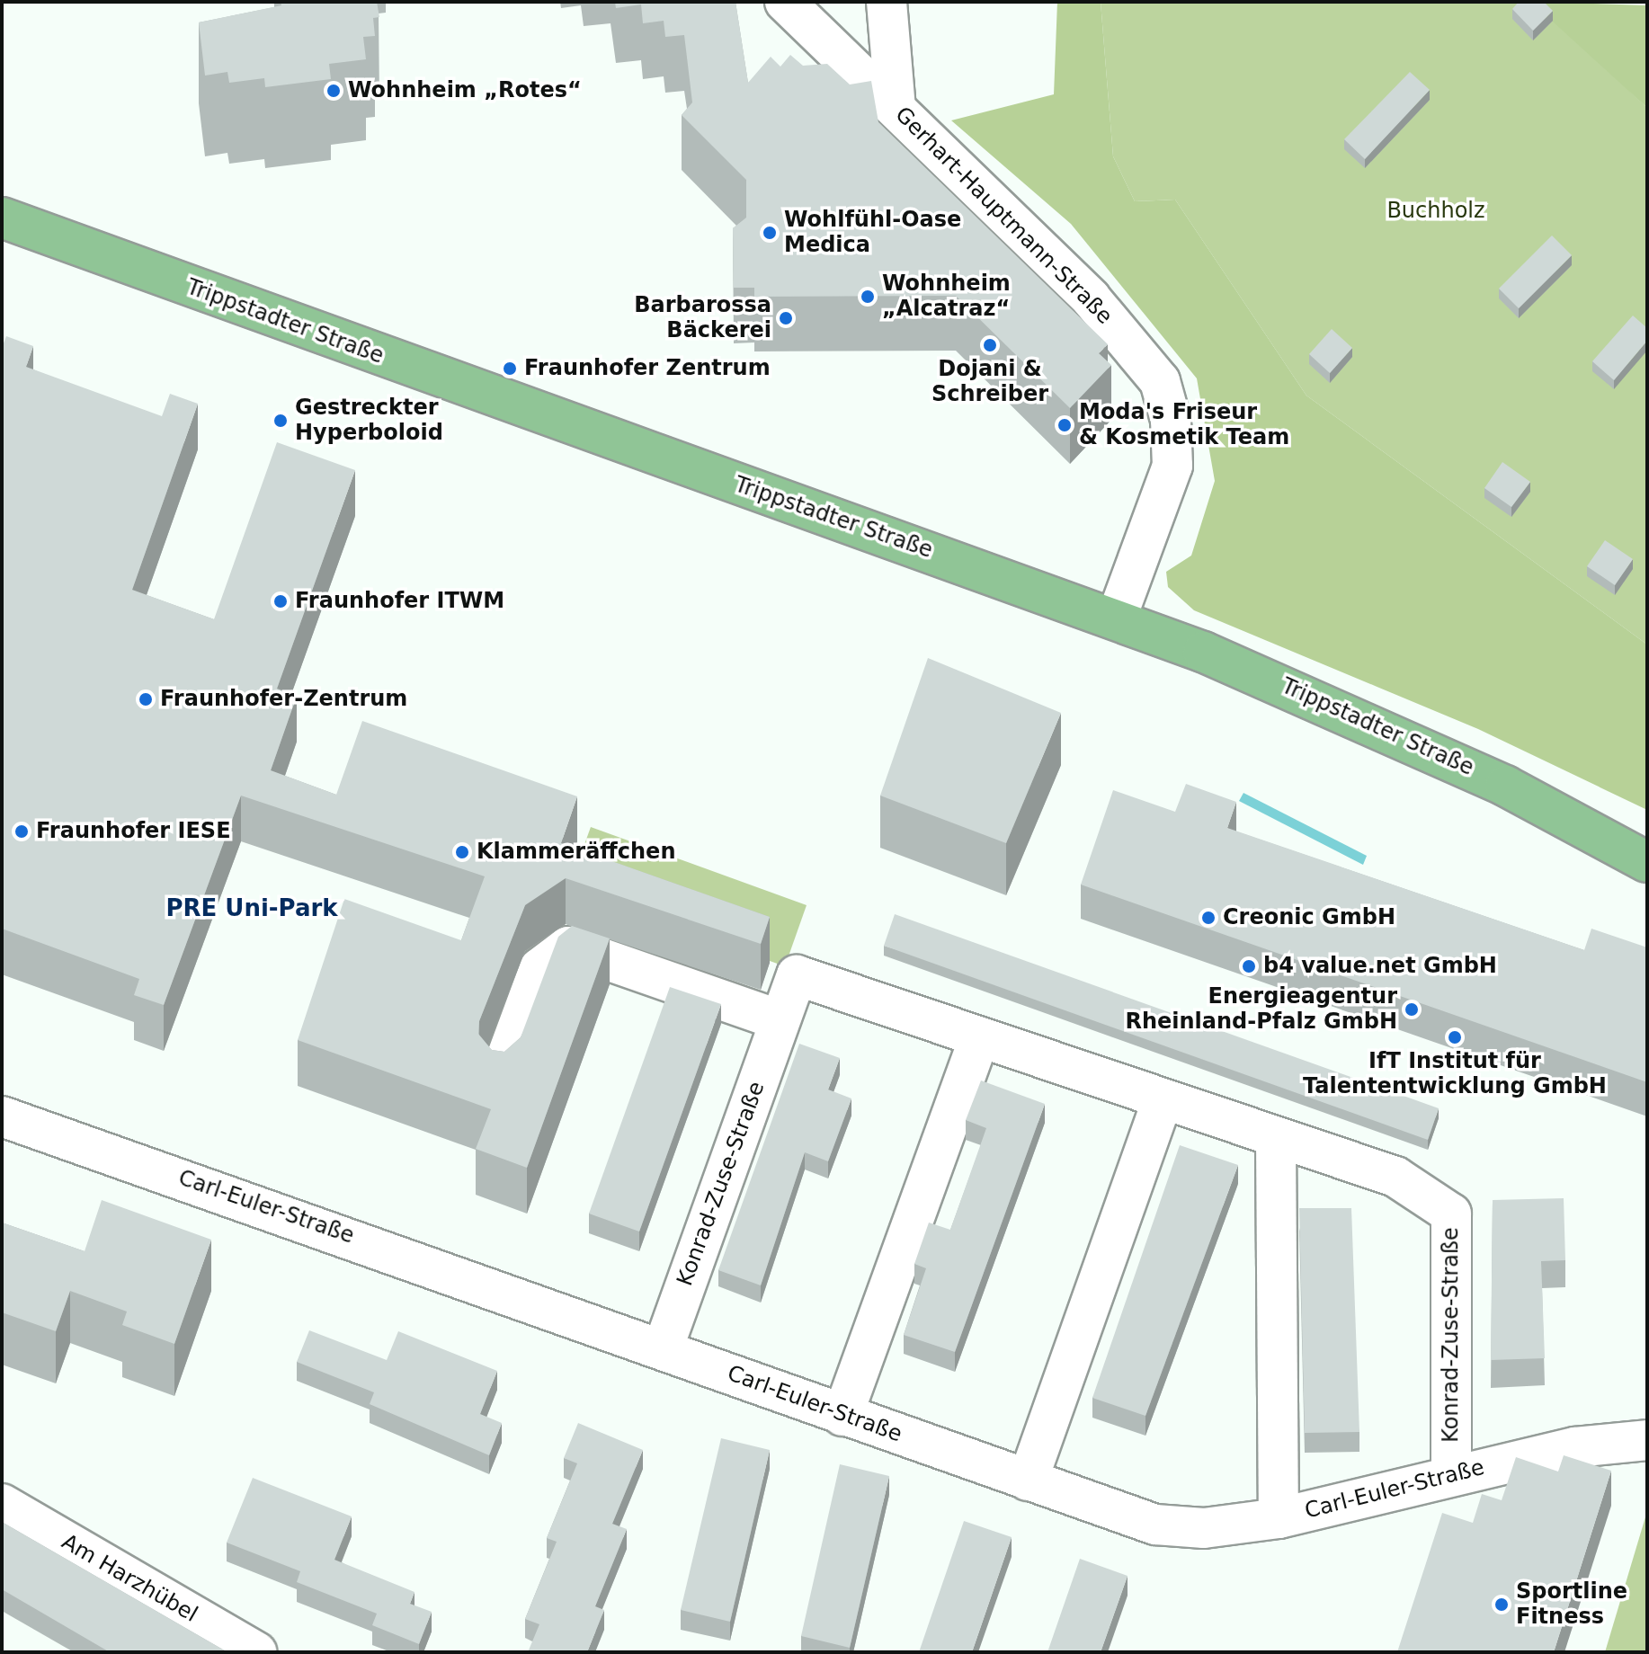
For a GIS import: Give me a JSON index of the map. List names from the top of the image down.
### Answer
{
  "streets": {
    "main road": ["Trippstadter Straße"],
    "street": [
      "Gerhart-Hauptmann-Straße",
      "Konrad-Zuse-Straße",
      "Carl-Euler-Straße",
      "Am Harzhübel"
    ]
  },
  "crossings": [
    ["Gerhart-Hauptmann-Straße", "Trippstadter Straße"],
    ["Konrad-Zuse-Straße", "Carl-Euler-Straße"]
  ],
  "districts": ["PRE Uni-Park"],
  "parks": ["Buchholz"],
  "places": [
    "Wohnheim „Rotes“",
    "Wohlfühl-Oase Medica",
    "Wohnheim „Alcatraz“",
    "Barbarossa Bäckerei",
    "Dojani & Schreiber",
    "Fraunhofer Zentrum",
    "Gestreckter Hyperboloid",
    "Moda's Friseur & Kosmetik Team",
    "Fraunhofer ITWM",
    "Fraunhofer-Zentrum",
    "Fraunhofer IESE",
    "Klammeräffchen",
    "Creonic GmbH",
    "b4 value.net GmbH",
    "Energieagentur Rheinland-Pfalz GmbH",
    "IfT Institut für Talententwicklung GmbH",
    "Sportline Fitness"
  ]
}
